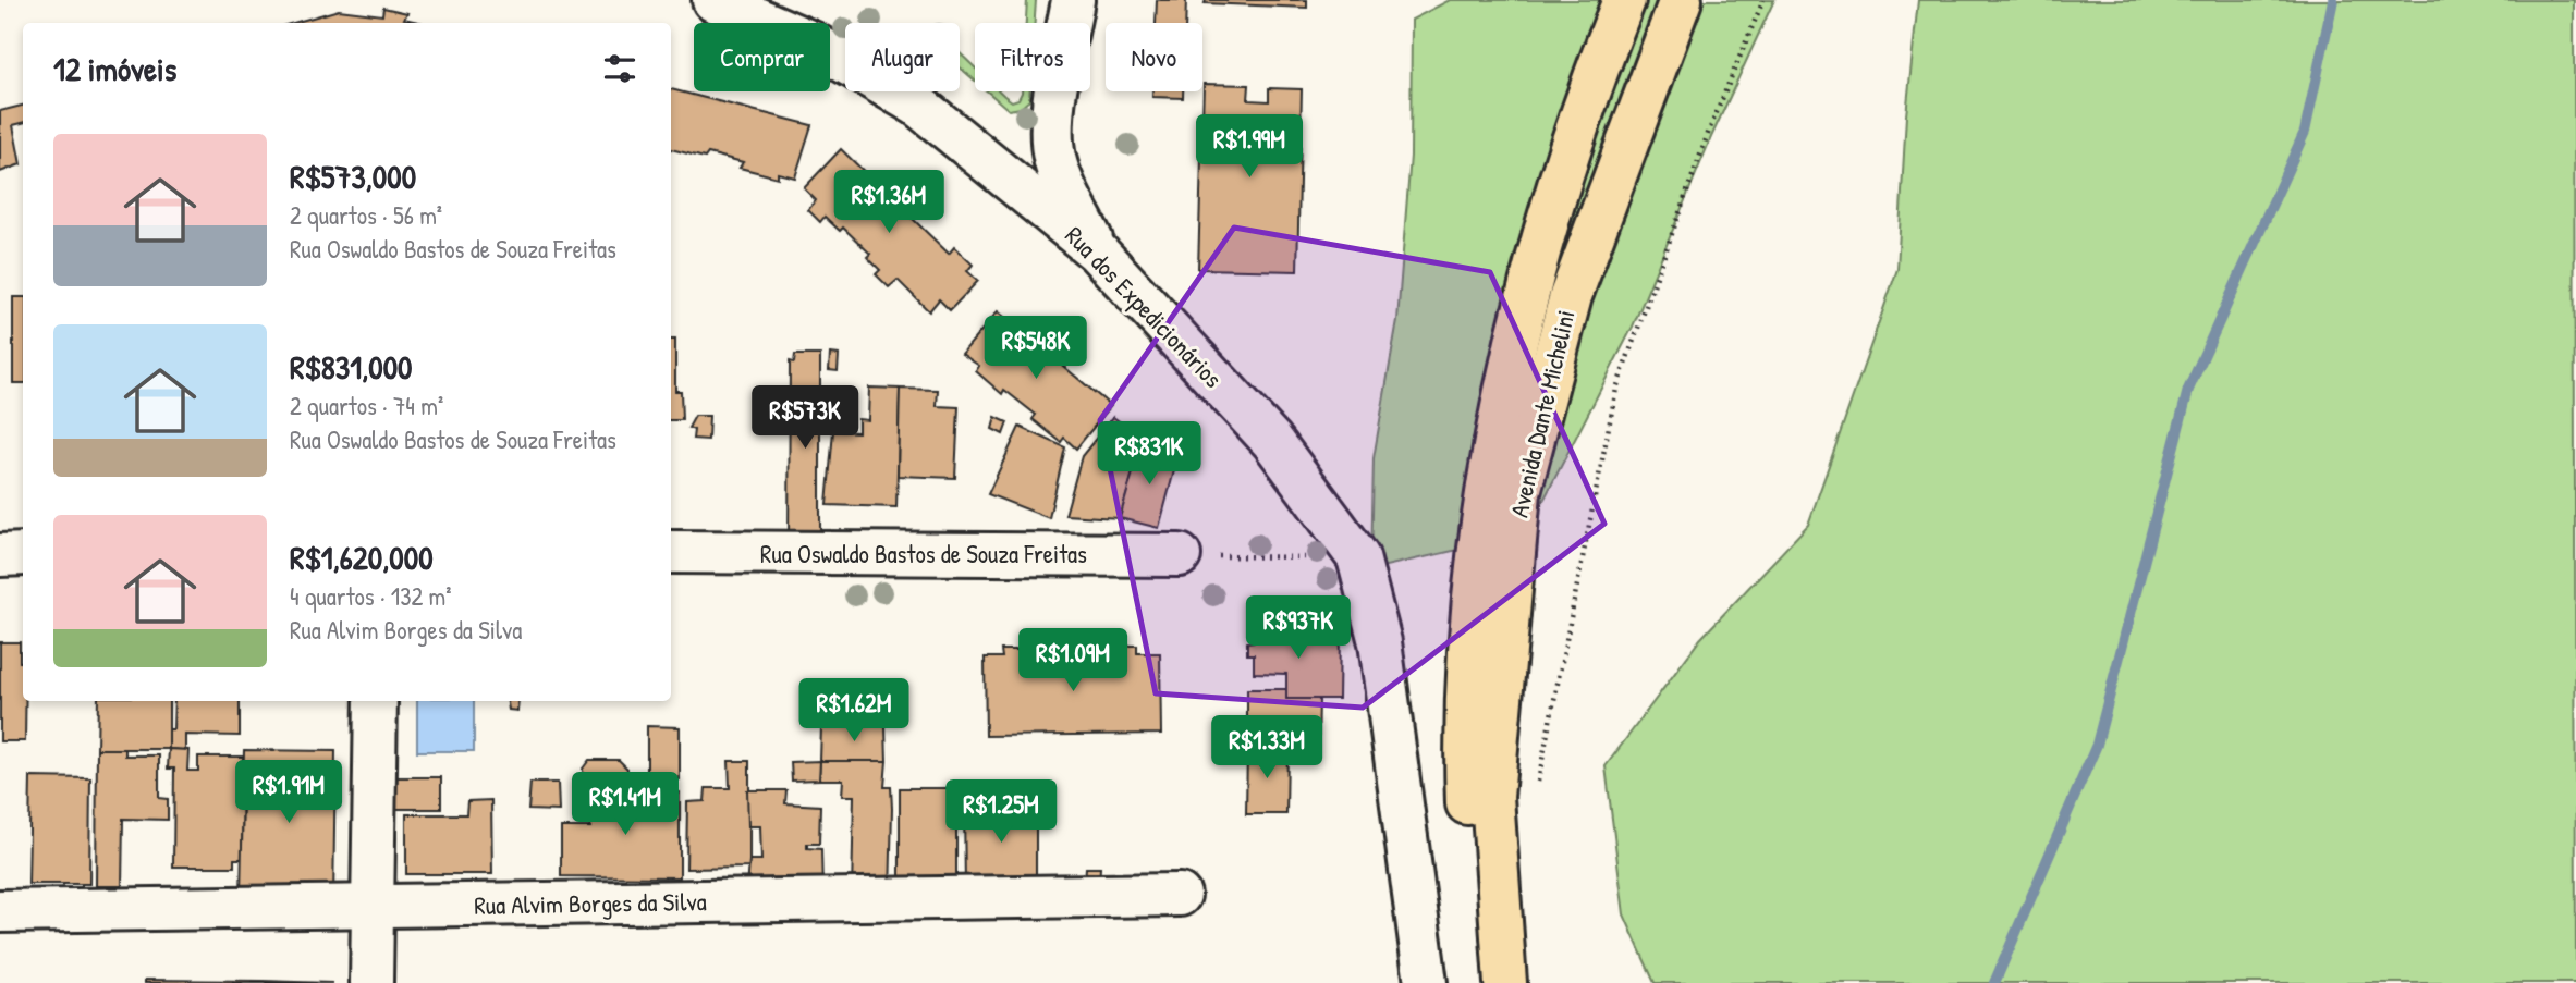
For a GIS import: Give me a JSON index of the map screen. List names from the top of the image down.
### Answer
{
  "streets": {
    "main road": ["Avenida Dante Michelini"],
    "street": ["Rua dos Expedicionários", "Rua Oswaldo Bastos de Souza Freitas", "Rua Alvim Borges da Silva"]
  },
  "page": {
    "chip": [
      "Comprar",
      "Alugar",
      "Filtros",
      "Novo"
    ],
    "heading": "12 imóveis",
    "price": [
      "R$1.99M",
      "R$1.36M",
      "R$548K",
      "R$573K",
      "R$831K",
      "R$937K",
      "R$1.09M",
      "R$1.62M",
      "R$1.33M",
      "R$1.91M",
      "R$1.41M",
      "R$1.25M"
    ],
    "list": [
      {
        "name": "R$573,000",
        "note": "2 quartos · 56 m² · Rua Oswaldo Bastos de Souza Freitas"
      },
      {
        "name": "R$831,000",
        "note": "2 quartos · 74 m² · Rua Oswaldo Bastos de Souza Freitas"
      },
      {
        "name": "R$1,620,000",
        "note": "4 quartos · 132 m² · Rua Alvim Borges da Silva"
      }
    ]
  }
}
